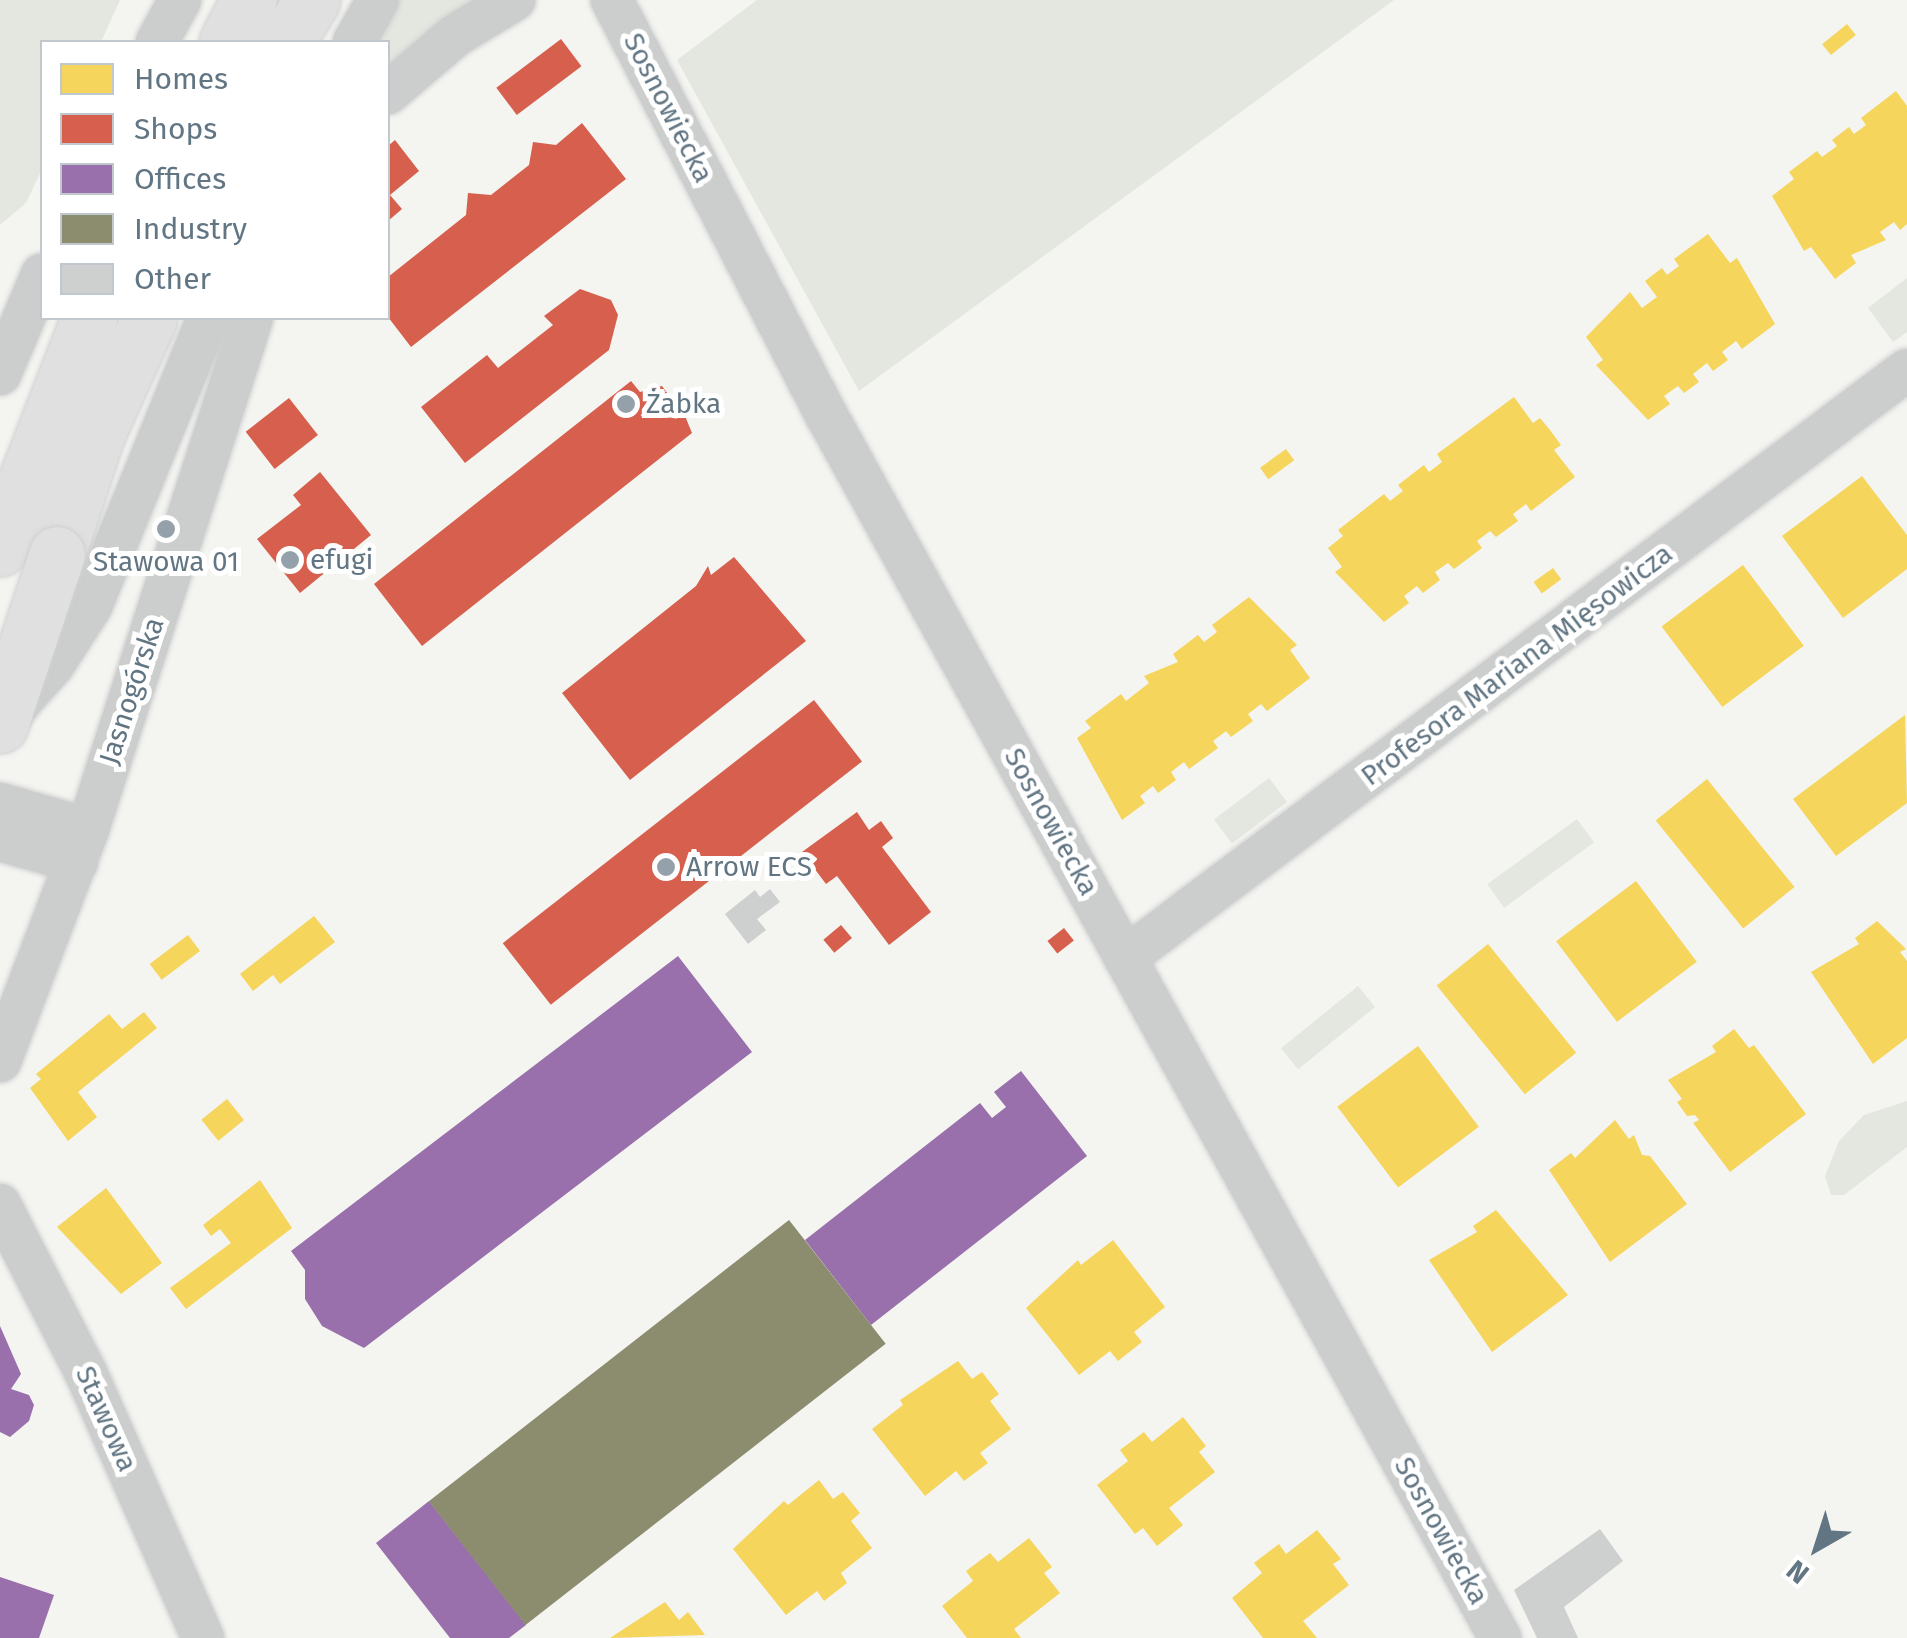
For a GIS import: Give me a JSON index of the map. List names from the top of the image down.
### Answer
{
  "streets": {
    "street": [
      "Sosnowiecka",
      "Profesora Mariana Mięsowicza",
      "Jasnogórska",
      "Stawowa"
    ]
  },
  "crossings": [
    ["Sosnowiecka", "Profesora Mariana Mięsowicza"]
  ],
  "places": [
    "Żabka",
    "Stawowa 01",
    "efugi",
    "Arrow ECS"
  ],
  "legend": [
    "Homes",
    "Shops",
    "Offices",
    "Industry",
    "Other"
  ],
  "north": "bottom left"
}
